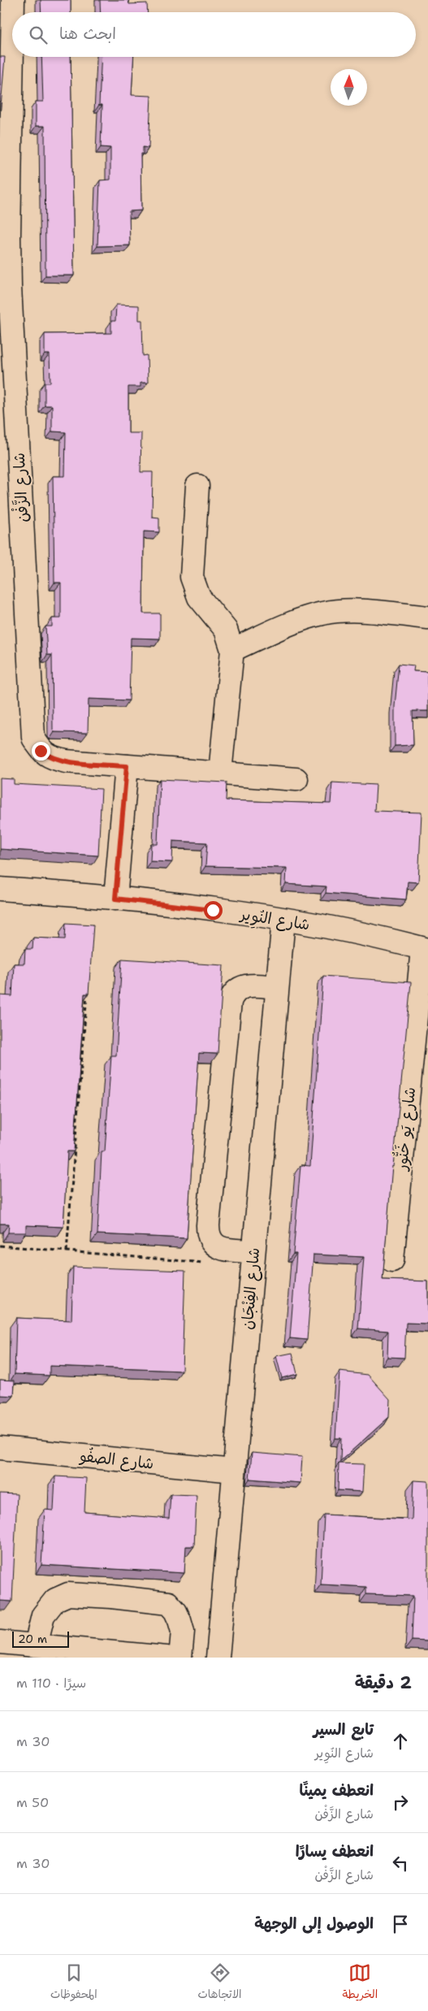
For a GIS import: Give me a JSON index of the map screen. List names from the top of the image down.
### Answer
{
  "streets": {
    "street": [
      "شارع الزَّفْن",
      "شارع النُوِير",
      "شارع يَو خَنُّور",
      "شارع الفِنْجَان",
      "شارع الصفُو"
    ]
  },
  "crossings": [
    ["شارع النُوِير", "شارع يَو خَنُّور"],
    ["شارع النُوِير", "شارع الفِنْجَان"],
    ["شارع الفِنْجَان", "شارع الصفُو"]
  ],
  "scale_bar": "20 m",
  "north": "top",
  "page": {
    "search": "ابحث هنا",
    "scale": "20 m",
    "heading": ["2 دقيقة", "سيرًا · 110 m"],
    "list": [
      ["تابع السير", "شارع النُوِير", "30 m"],
      ["انعطف يمينًا", "شارع الزَّفْن", "50 m"],
      ["انعطف يسارًا", "شارع الزَّفْن", "30 m"],
      "الوصول إلى الوجهة"
    ],
    "nav": ["الخريطة", "الاتجاهات", "المحفوظات"]
  }
}
